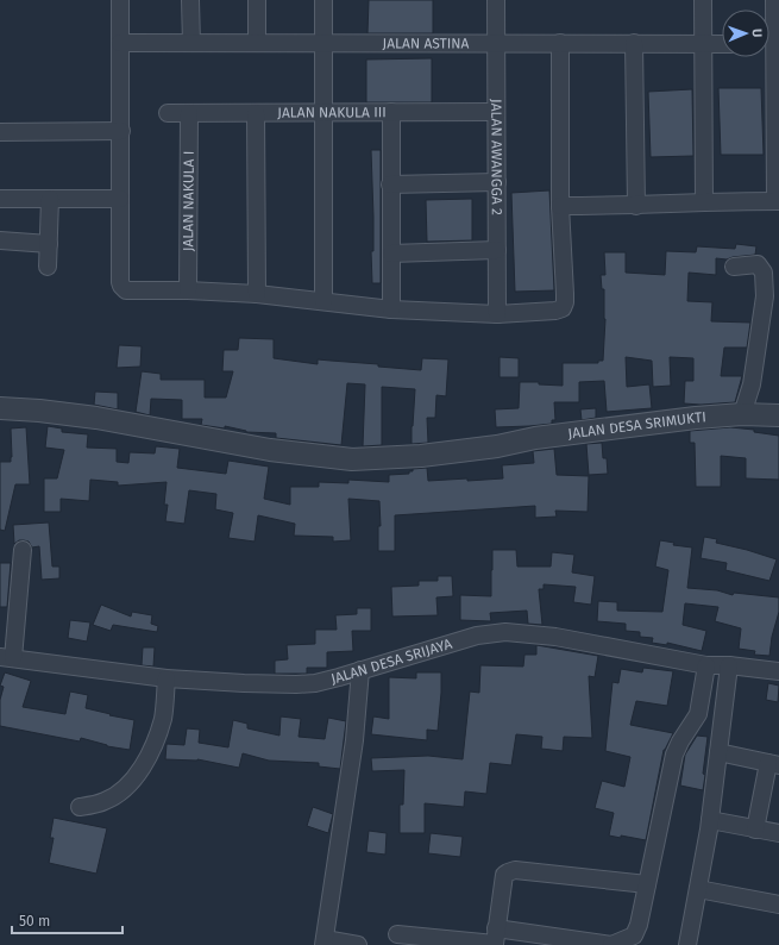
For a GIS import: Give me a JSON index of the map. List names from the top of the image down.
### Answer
{
  "streets": {
    "street": [
      "JALAN ASTINA",
      "JALAN NAKULA III",
      "JALAN AWANGGA 2",
      "JALAN NAKULA I",
      "JALAN DESA SRIMUKTI",
      "JALAN DESA SRIJAYA"
    ]
  },
  "crossings": [
    ["JALAN ASTINA", "JALAN AWANGGA 2"],
    ["JALAN NAKULA III", "JALAN AWANGGA 2"],
    ["JALAN NAKULA III", "JALAN NAKULA I"]
  ],
  "scale_bar": "50 m",
  "north": "right"
}
